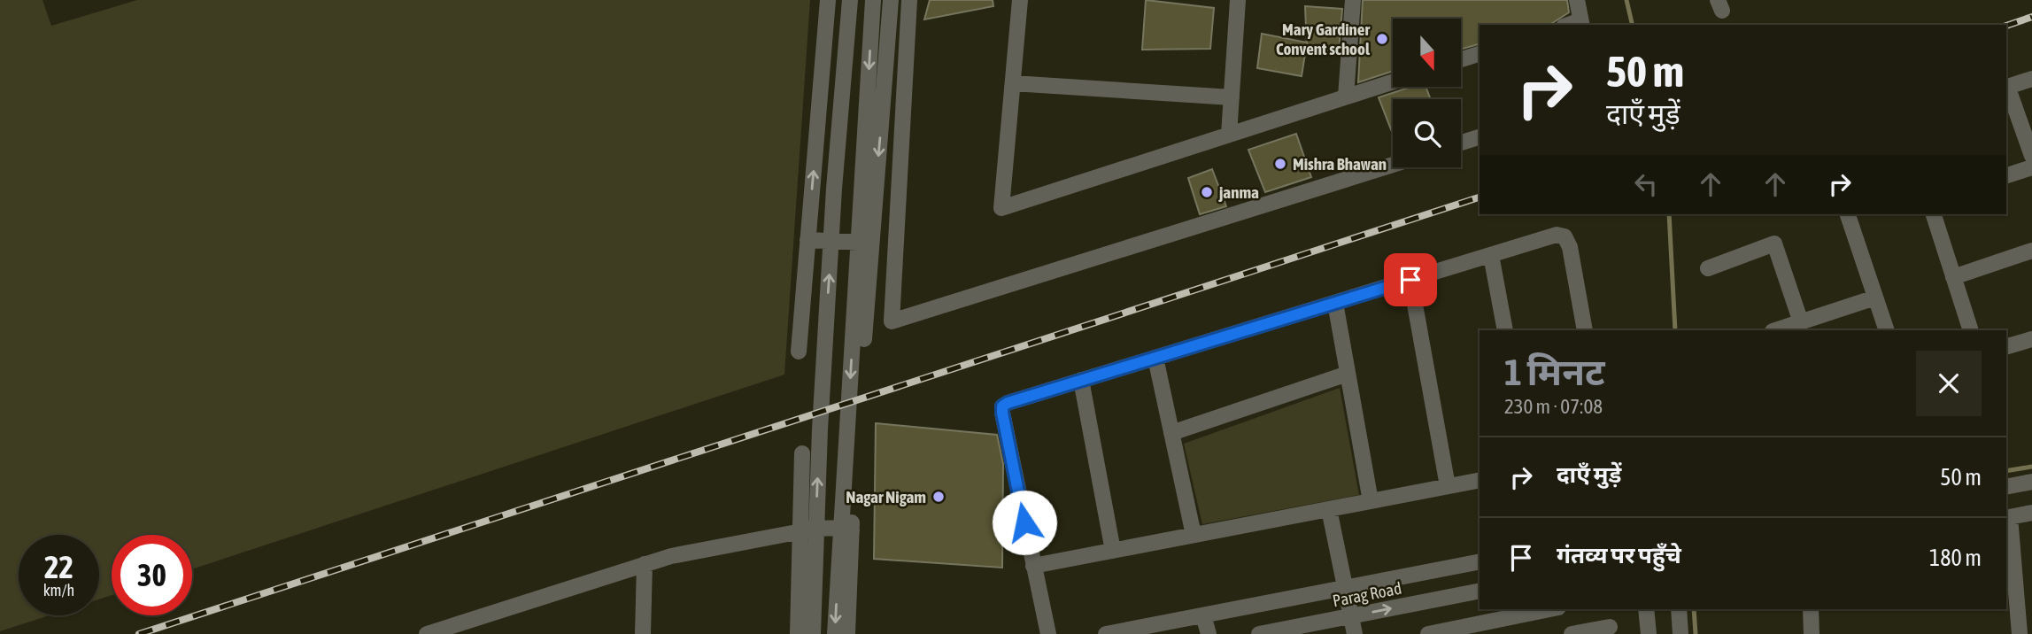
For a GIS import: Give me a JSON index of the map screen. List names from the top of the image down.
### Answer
{
  "streets": {
    "street": ["Parag Road"]
  },
  "places": [
    "Mary Gardiner Convent school",
    "Mishra Bhawan",
    "janma",
    "Nagar Nigam"
  ],
  "north": "bottom",
  "page": {
    "turn": ["50 m", "दाएँ मुड़ें"],
    "heading": ["1 मिनट", "230 m · 07:08"],
    "list": [
      {
        "name": "दाएँ मुड़ें",
        "value": "50 m"
      },
      {
        "name": "गंतव्य पर पहुँचे",
        "value": "180 m"
      }
    ],
    "speed": "22 km/h",
    "limit": "30"
  }
}
